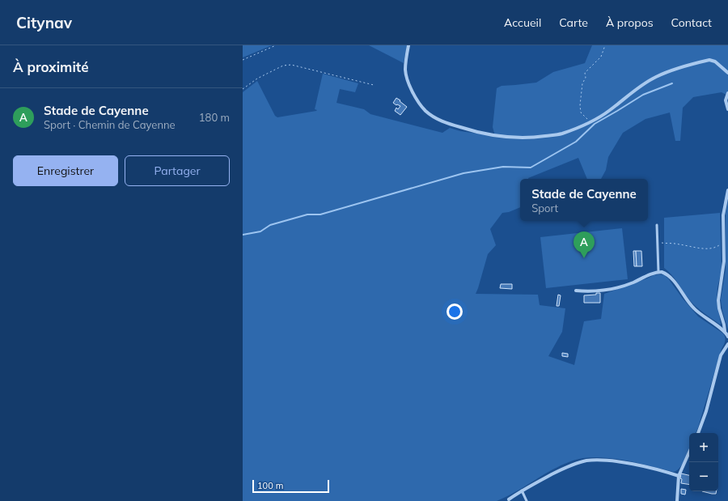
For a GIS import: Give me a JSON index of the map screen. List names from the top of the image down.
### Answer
{
  "scale_bar": "100 m",
  "page": {
    "header": "Citynav",
    "nav": [
      "Accueil",
      "Carte",
      "À propos",
      "Contact"
    ],
    "heading": "À proximité",
    "list": [
      {
        "mark": "A",
        "name": "Stade de Cayenne",
        "note": "Sport · Chemin de Cayenne",
        "value": "180 m"
      }
    ],
    "buttons": ["Enregistrer", "Partager"],
    "popup": ["Stade de Cayenne", "Sport"],
    "pins": "A",
    "map_buttons": ["+", "−"],
    "scale": "100 m"
  }
}
